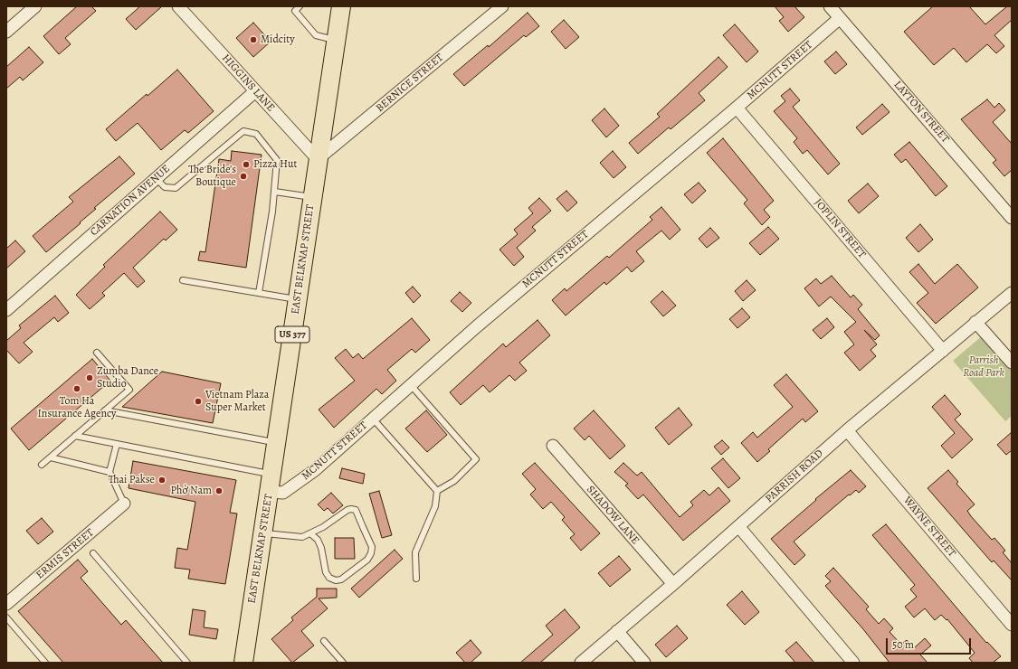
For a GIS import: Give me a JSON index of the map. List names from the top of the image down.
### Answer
{
  "streets": {
    "main road": ["EAST BELKNAP STREET", "US 377"],
    "street": [
      "MCNUTT STREET",
      "HIGGINS LANE",
      "BERNICE STREET",
      "LAYTON STREET",
      "CARNATION AVENUE",
      "JOPLIN STREET",
      "PARRISH ROAD",
      "SHADOW LANE",
      "WAYNE STREET",
      "ERMIS STREET"
    ]
  },
  "crossings": [
    ["MCNUTT STREET", "LAYTON STREET"],
    ["MCNUTT STREET", "JOPLIN STREET"],
    ["MCNUTT STREET", "EAST BELKNAP STREET"],
    ["HIGGINS LANE", "BERNICE STREET"],
    ["HIGGINS LANE", "CARNATION AVENUE"],
    ["HIGGINS LANE", "EAST BELKNAP STREET"],
    ["BERNICE STREET", "EAST BELKNAP STREET"],
    ["JOPLIN STREET", "PARRISH ROAD"],
    ["PARRISH ROAD", "SHADOW LANE"],
    ["PARRISH ROAD", "WAYNE STREET"]
  ],
  "parks": ["Parrish Road Park"],
  "places": [
    "Midcity",
    "Pizza Hut",
    "The Bride’s Boutique",
    "Zumba Dance Studio",
    "Tom Ha Insurance Agency",
    "Vietnam Plaza Super Market",
    "Thai Pakse",
    "Phở Nam"
  ],
  "scale_bar": "50 m"
}
